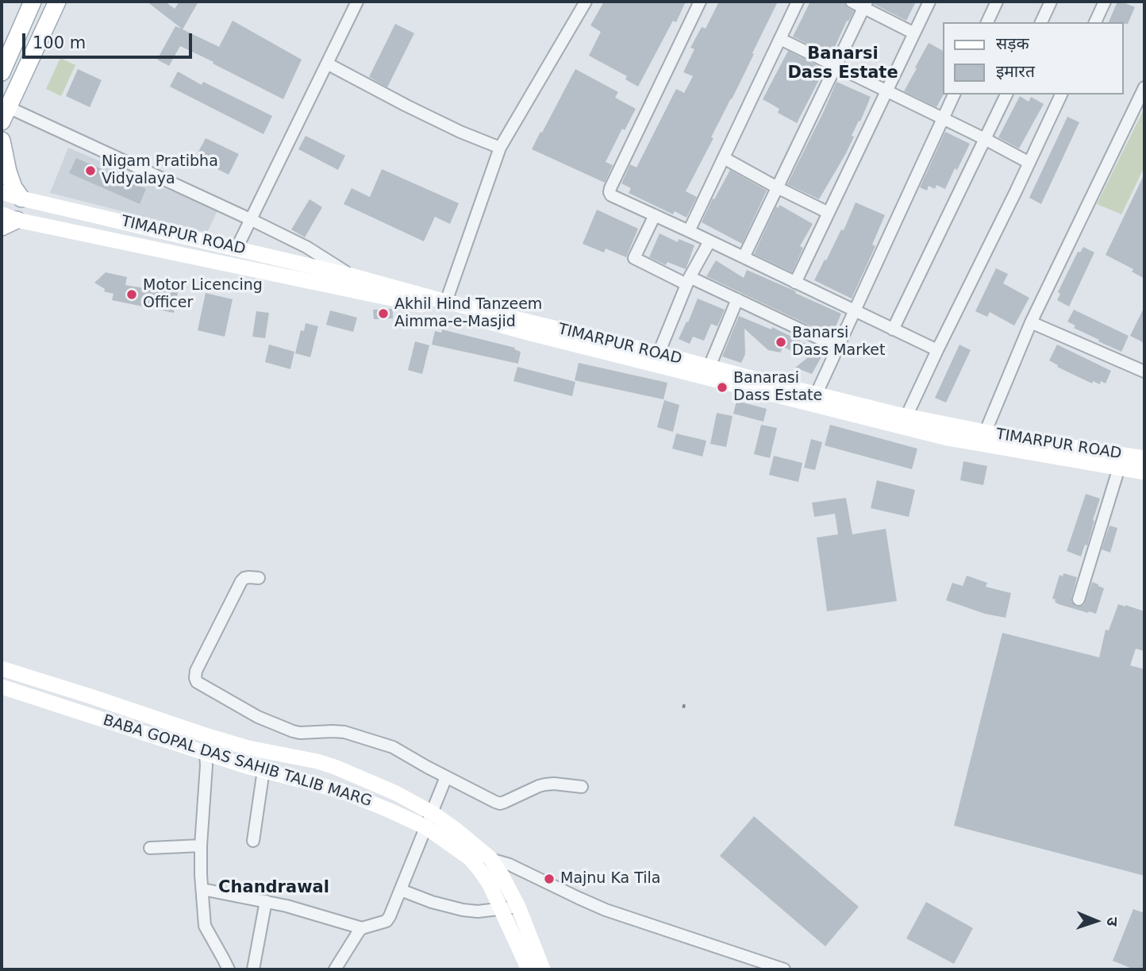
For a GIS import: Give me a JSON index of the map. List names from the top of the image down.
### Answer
{
  "streets": {
    "street": ["TIMARPUR ROAD", "BABA GOPAL DAS SAHIB TALIB MARG"]
  },
  "districts": ["Banarsi Dass Estate", "Chandrawal"],
  "places": [
    "Nigam Pratibha Vidyalaya",
    "Motor Licencing Officer",
    "Akhil Hind Tanzeem Aimma-e-Masjid",
    "Banarsi Dass Market",
    "Banarasi Dass Estate",
    "Majnu Ka Tila"
  ],
  "legend": ["सड़क", "इमारत"],
  "scale_bar": "100 m",
  "north": "right"
}
